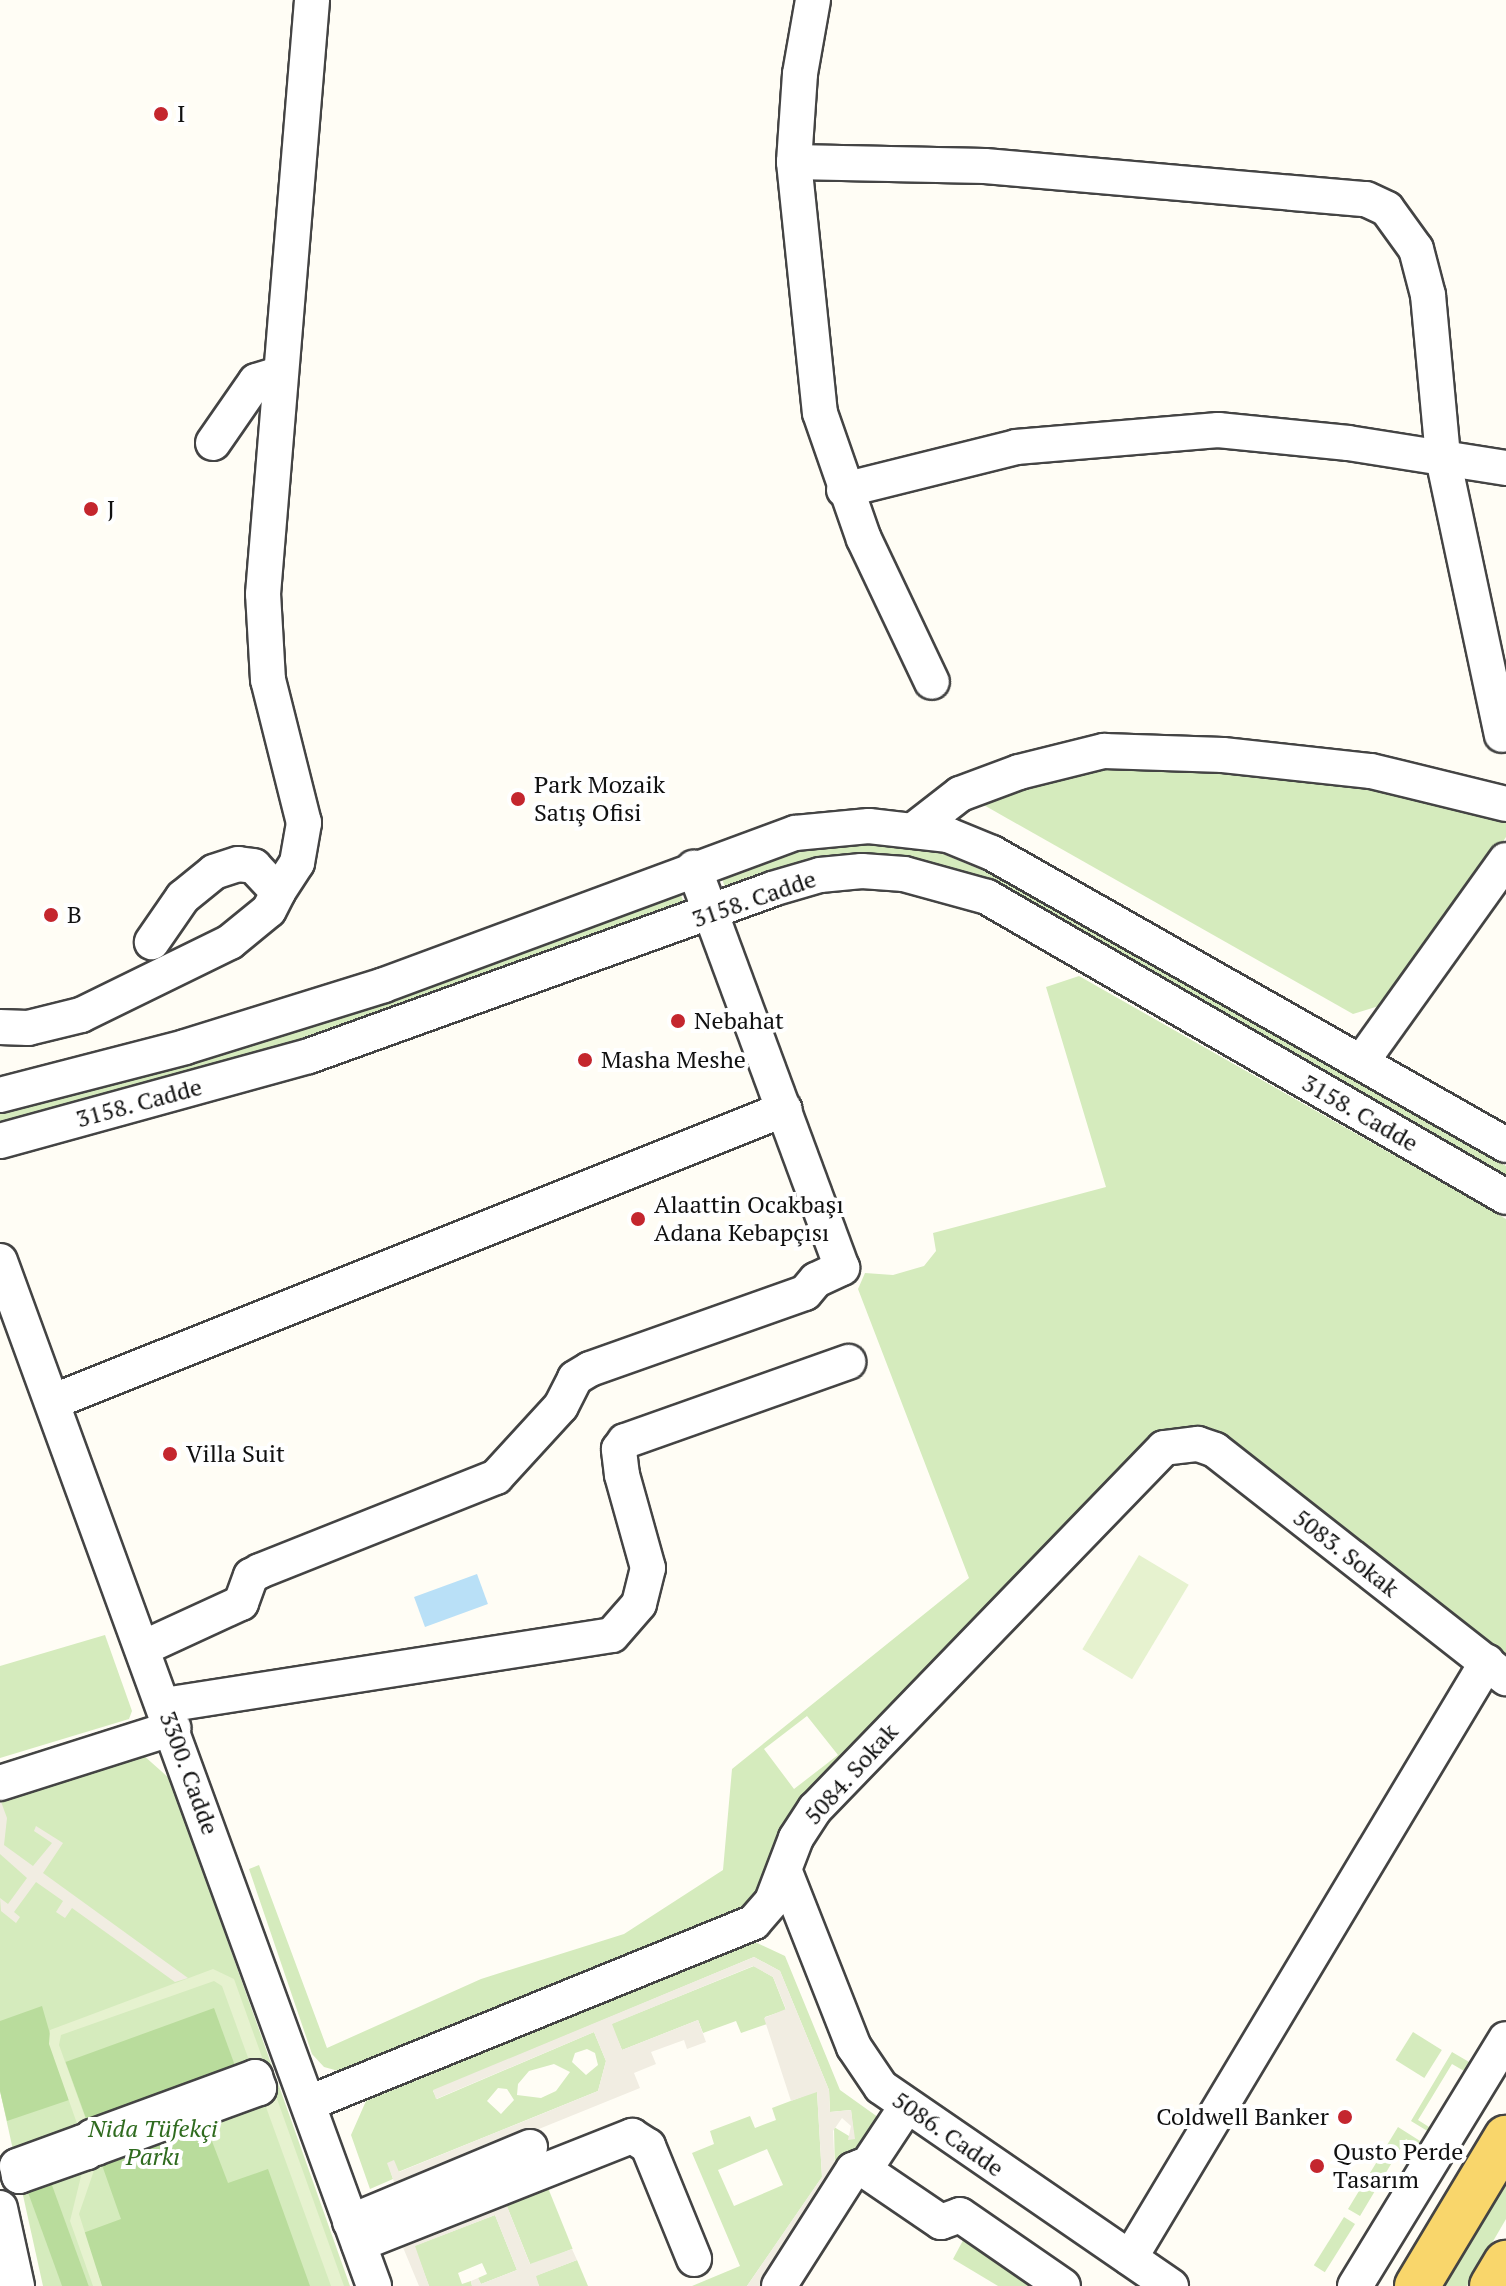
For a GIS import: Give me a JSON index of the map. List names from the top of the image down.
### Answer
{
  "streets": {
    "street": [
      "3158. Cadde",
      "5083. Sokak",
      "3300. Cadde",
      "5084. Sokak",
      "5086. Cadde"
    ]
  },
  "crossings": [
    ["5083. Sokak", "5084. Sokak"],
    ["3300. Cadde", "5084. Sokak"],
    ["5084. Sokak", "5086. Cadde"]
  ],
  "parks": ["Nida Tüfekçi Parkı"],
  "places": [
    "I",
    "J",
    "Park Mozaik Satış Ofisi",
    "B",
    "Nebahat",
    "Masha Meshe",
    "Alaattin Ocakbaşı Adana Kebapçısı",
    "Villa Suit",
    "Coldwell Banker",
    "Qusto Perde Tasarım"
  ]
}
